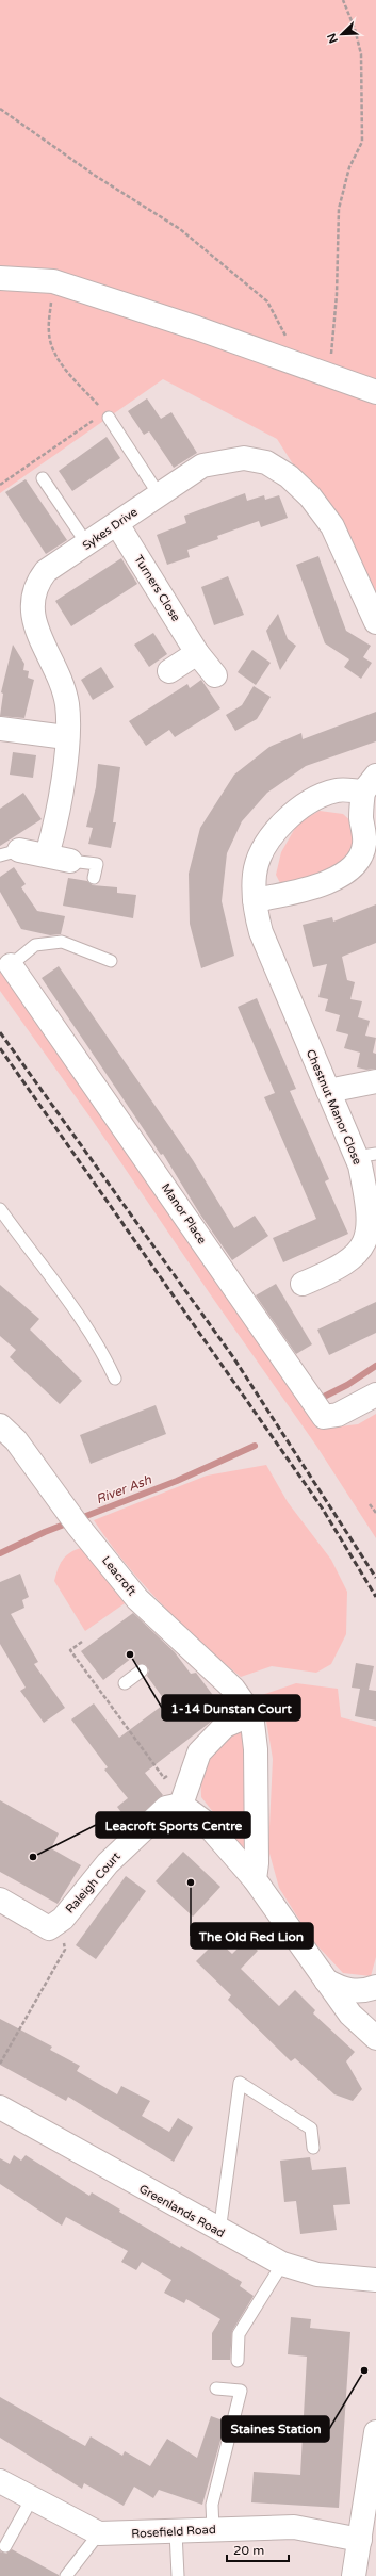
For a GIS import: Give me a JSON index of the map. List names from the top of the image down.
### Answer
{
  "streets": {
    "street": [
      "Sykes Drive",
      "Turners Close",
      "Chestnut Manor Close",
      "Manor Place",
      "Leacroft",
      "Raleigh Court",
      "Greenlands Road",
      "Rosefield Road"
    ]
  },
  "crossings": [
    ["Sykes Drive", "Turners Close"]
  ],
  "water": ["River Ash"],
  "places": [
    "1-14 Dunstan Court",
    "Leacroft Sports Centre",
    "The Old Red Lion",
    "Staines Station"
  ],
  "scale_bar": "20 m",
  "north": "bottom left"
}
